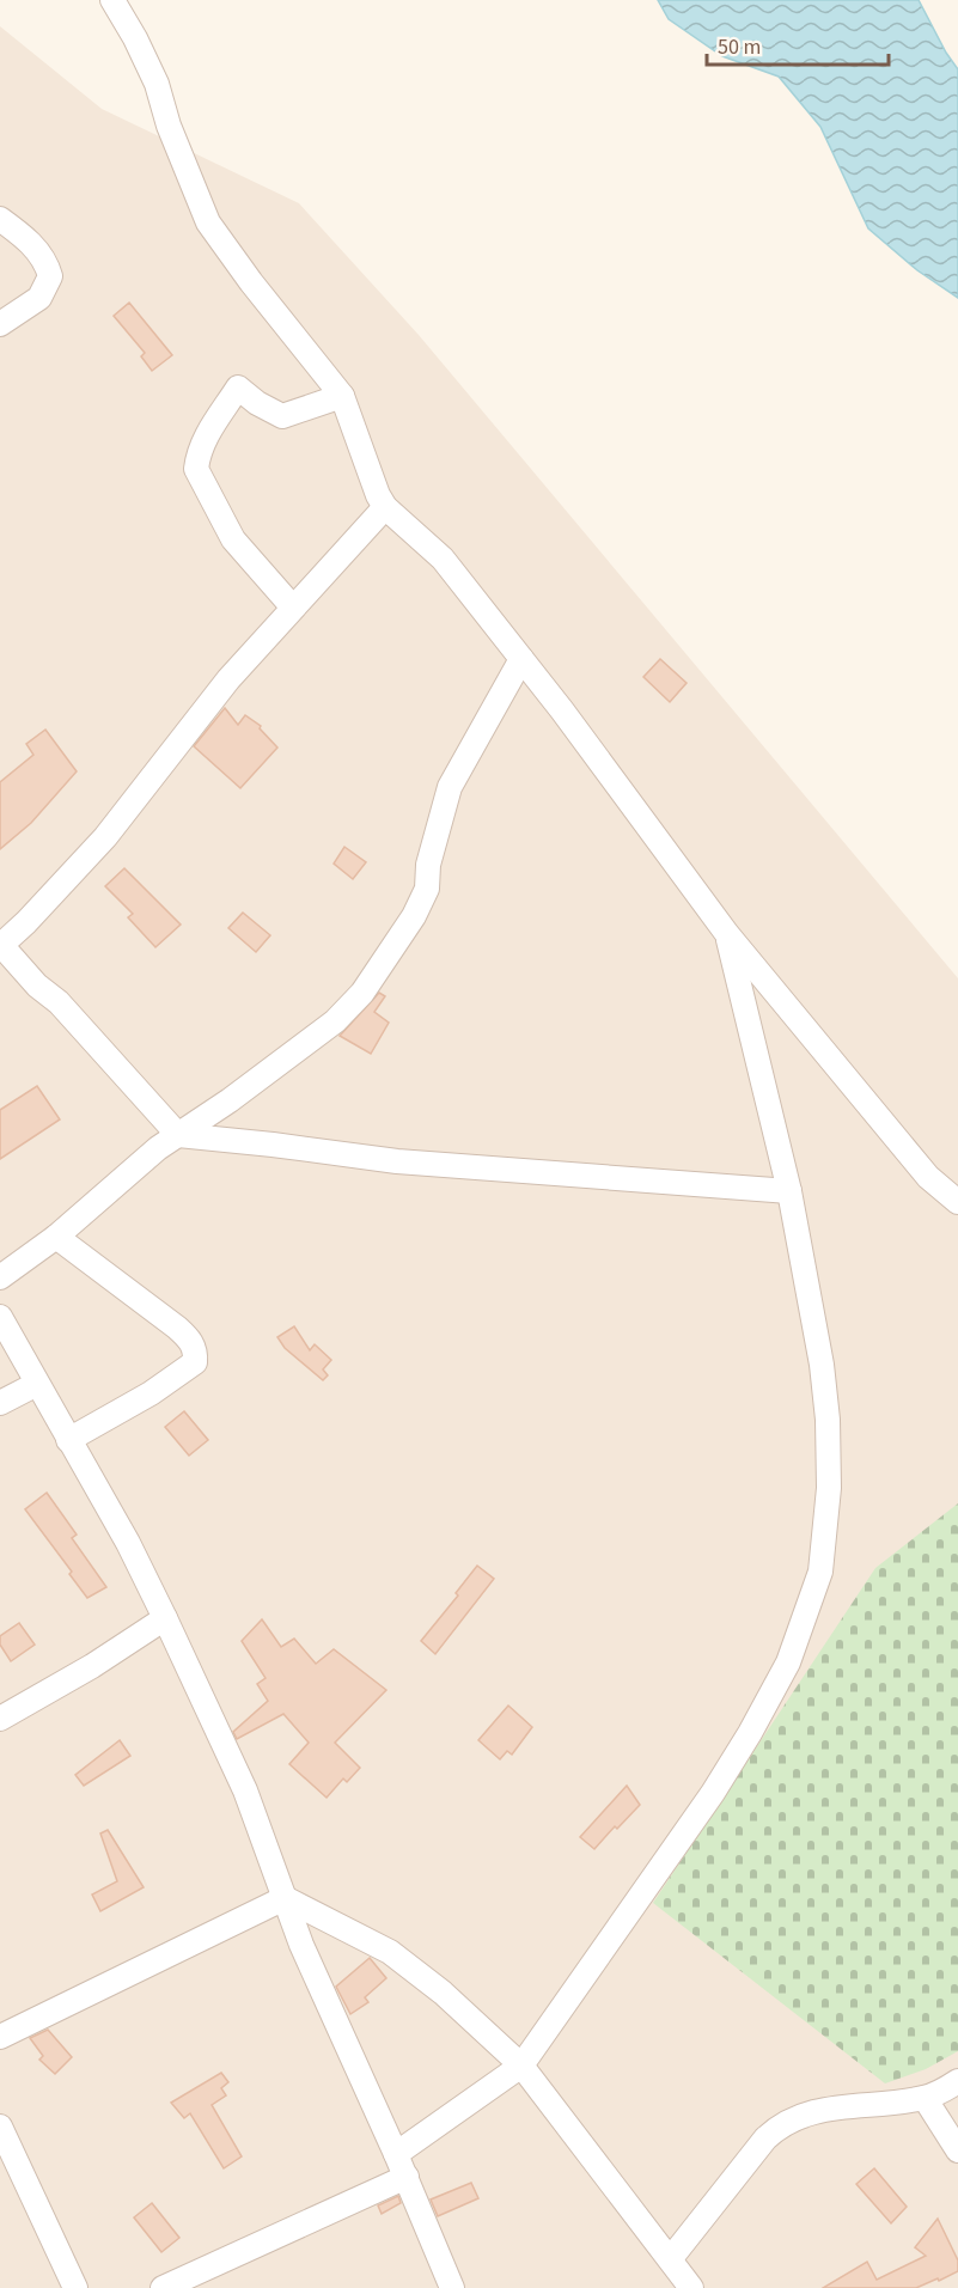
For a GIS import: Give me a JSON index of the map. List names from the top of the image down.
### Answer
{
  "scale_bar": "50 m"
}
